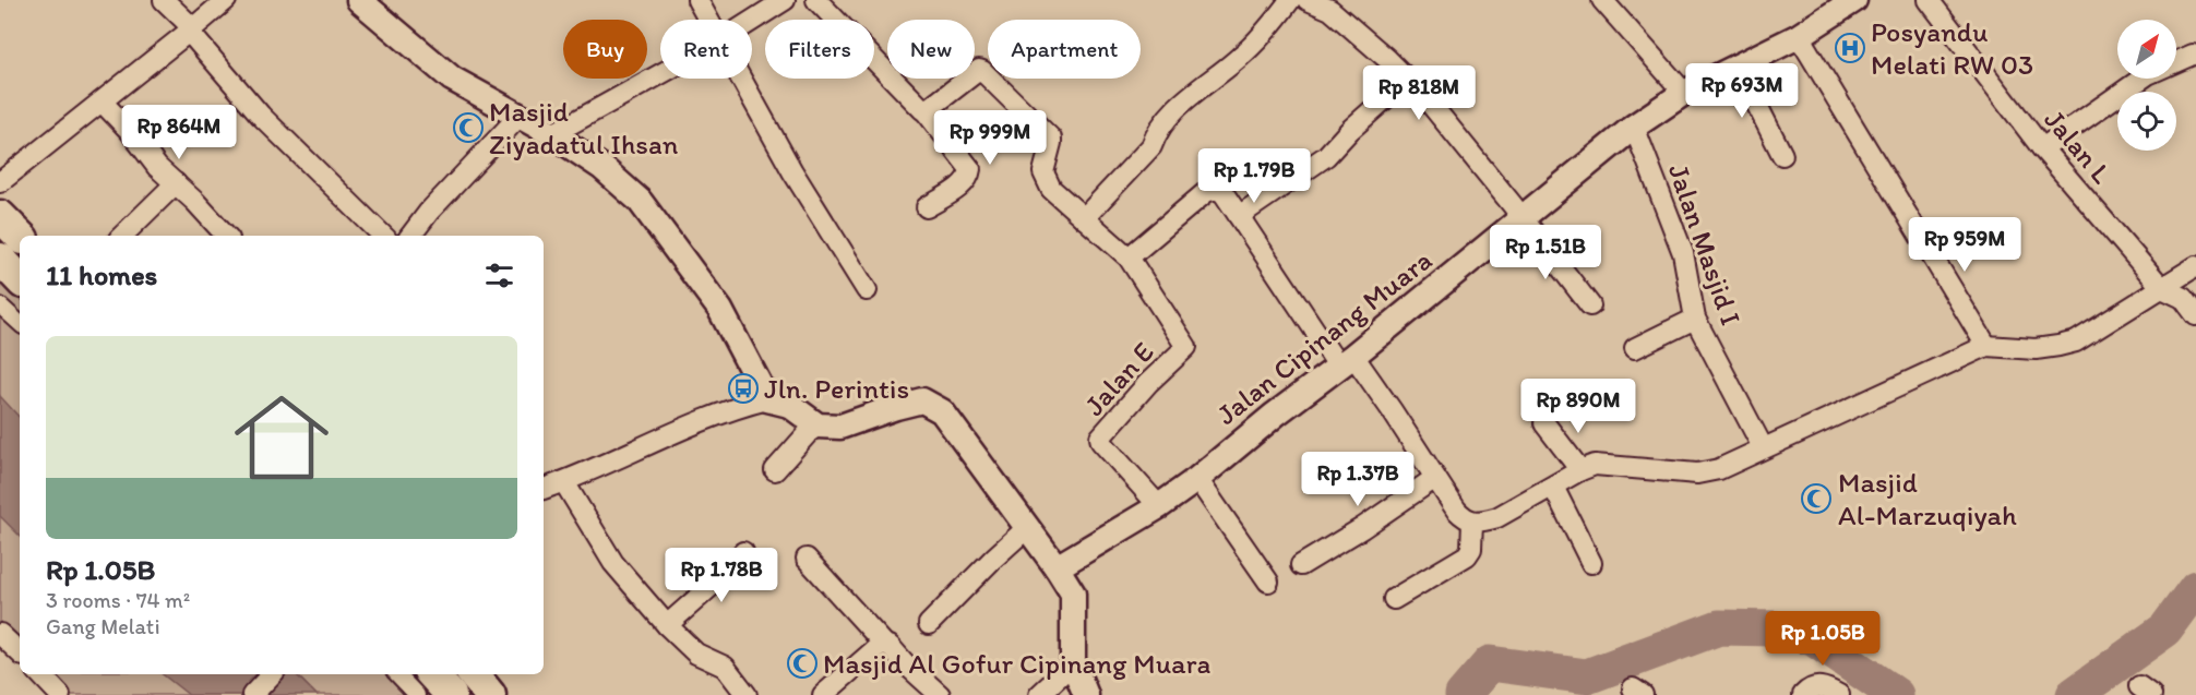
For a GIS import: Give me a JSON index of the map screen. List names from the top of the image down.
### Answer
{
  "streets": {
    "street": [
      "Jalan L",
      "Jalan Masjid I",
      "Jalan Cipinang Muara",
      "Jalan E"
    ]
  },
  "crossings": [
    ["Jalan Masjid I", "Jalan Cipinang Muara"],
    ["Jalan Cipinang Muara", "Jalan E"]
  ],
  "places": {
    "hospital": ["Posyandu Melati RW 03"],
    "mosque": ["Masjid Ziyadatul Ihsan", "Masjid Al-Marzuqiyah", "Masjid Al Gofur Cipinang Muara"],
    "bus stop": ["Jln. Perintis"]
  },
  "north": "top right",
  "page": {
    "chip": [
      "Buy",
      "Rent",
      "Filters",
      "New",
      "Apartment"
    ],
    "price": [
      "Rp 693M",
      "Rp 818M",
      "Rp 864M",
      "Rp 999M",
      "Rp 1.79B",
      "Rp 959M",
      "Rp 1.51B",
      "Rp 890M",
      "Rp 1.37B",
      "Rp 1.78B",
      "Rp 1.05B"
    ],
    "heading": "11 homes",
    "list": [
      {
        "name": "Rp 1.05B",
        "note": "3 rooms · 74 m² · Gang Melati"
      }
    ]
  }
}
